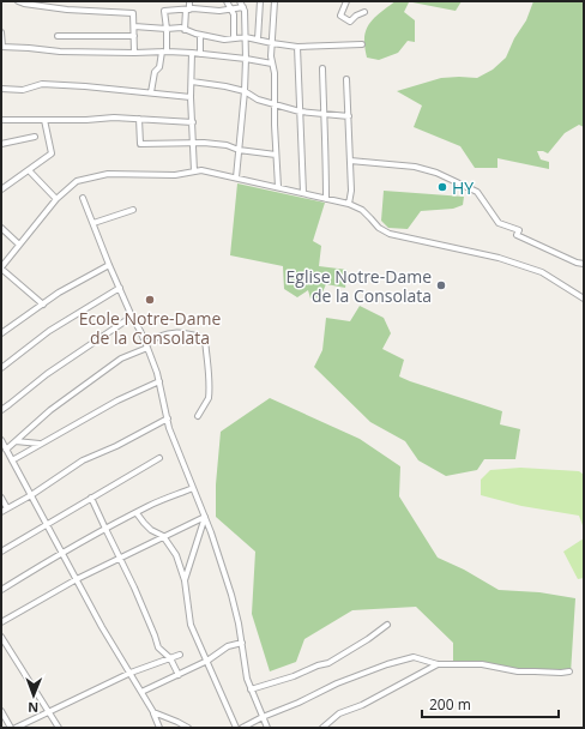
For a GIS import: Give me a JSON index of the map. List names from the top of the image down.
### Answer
{
  "places": ["HY", "Eglise Notre-Dame de la Consolata", "Ecole Notre-Dame de la Consolata"],
  "scale_bar": "200 m",
  "north": "bottom"
}
